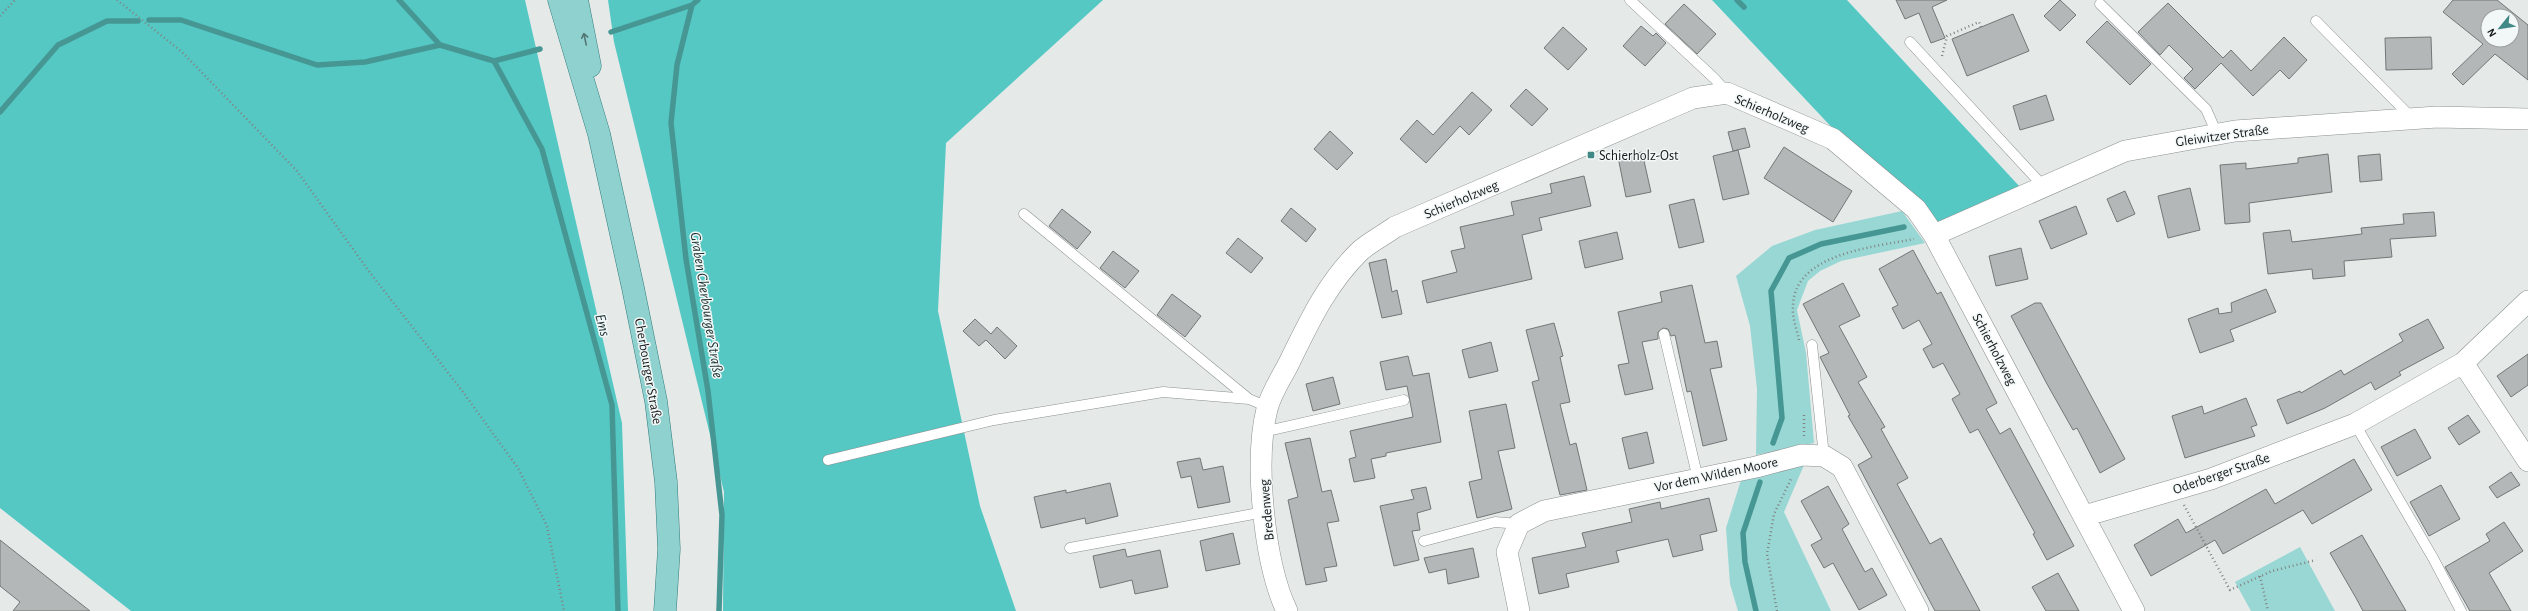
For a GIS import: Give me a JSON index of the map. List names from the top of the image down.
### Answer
{
  "streets": {
    "main road": ["Cherbourger Straße"],
    "street": [
      "Schierholzweg",
      "Gleiwitzer Straße",
      "Oderberger Straße",
      "Vor dem Wilden Moore",
      "Bredenweg"
    ]
  },
  "crossings": [
    ["Schierholzweg", "Gleiwitzer Straße"],
    ["Schierholzweg", "Oderberger Straße"],
    ["Schierholzweg", "Bredenweg"]
  ],
  "water": ["Graben Cherbourger Straße", "Ems"],
  "places": {
    "transit": ["Schierholz-Ost"]
  },
  "north": "bottom left"
}
